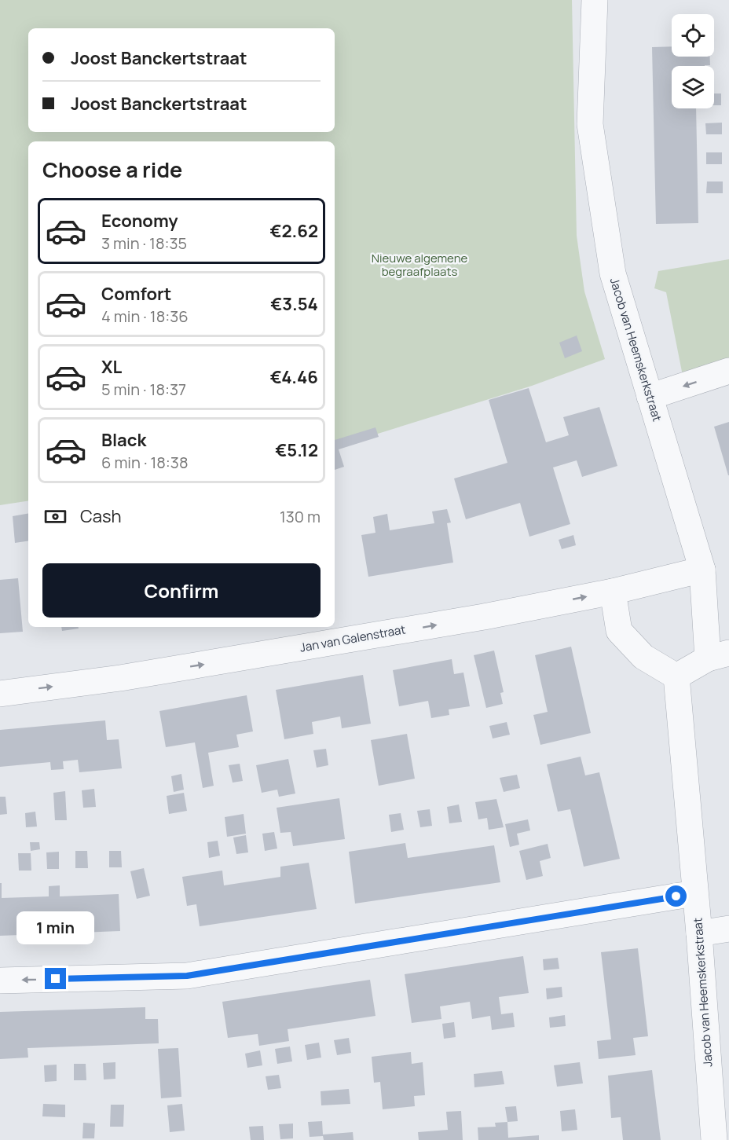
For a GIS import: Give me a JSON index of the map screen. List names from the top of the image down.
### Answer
{
  "streets": {
    "street": ["Jacob van Heemskerkstraat", "Jan van Galenstraat"]
  },
  "crossings": [
    ["Jacob van Heemskerkstraat", "Jan van Galenstraat"]
  ],
  "one_way": ["Jan van Galenstraat"],
  "parks": ["Nieuwe algemene begraafplaats"],
  "page": {
    "banner": ["Joost Banckertstraat", "Joost Banckertstraat"],
    "heading": "Choose a ride",
    "list": [
      {
        "name": "Economy",
        "note": "3 min · 18:35",
        "value": "€2.62"
      },
      {
        "name": "Comfort",
        "note": "4 min · 18:36",
        "value": "€3.54"
      },
      {
        "name": "XL",
        "note": "5 min · 18:37",
        "value": "€4.46"
      },
      {
        "name": "Black",
        "note": "6 min · 18:38",
        "value": "€5.12"
      }
    ],
    "pay": ["Cash", "130 m"],
    "buttons": "Confirm",
    "bubble": "1 min"
  }
}
